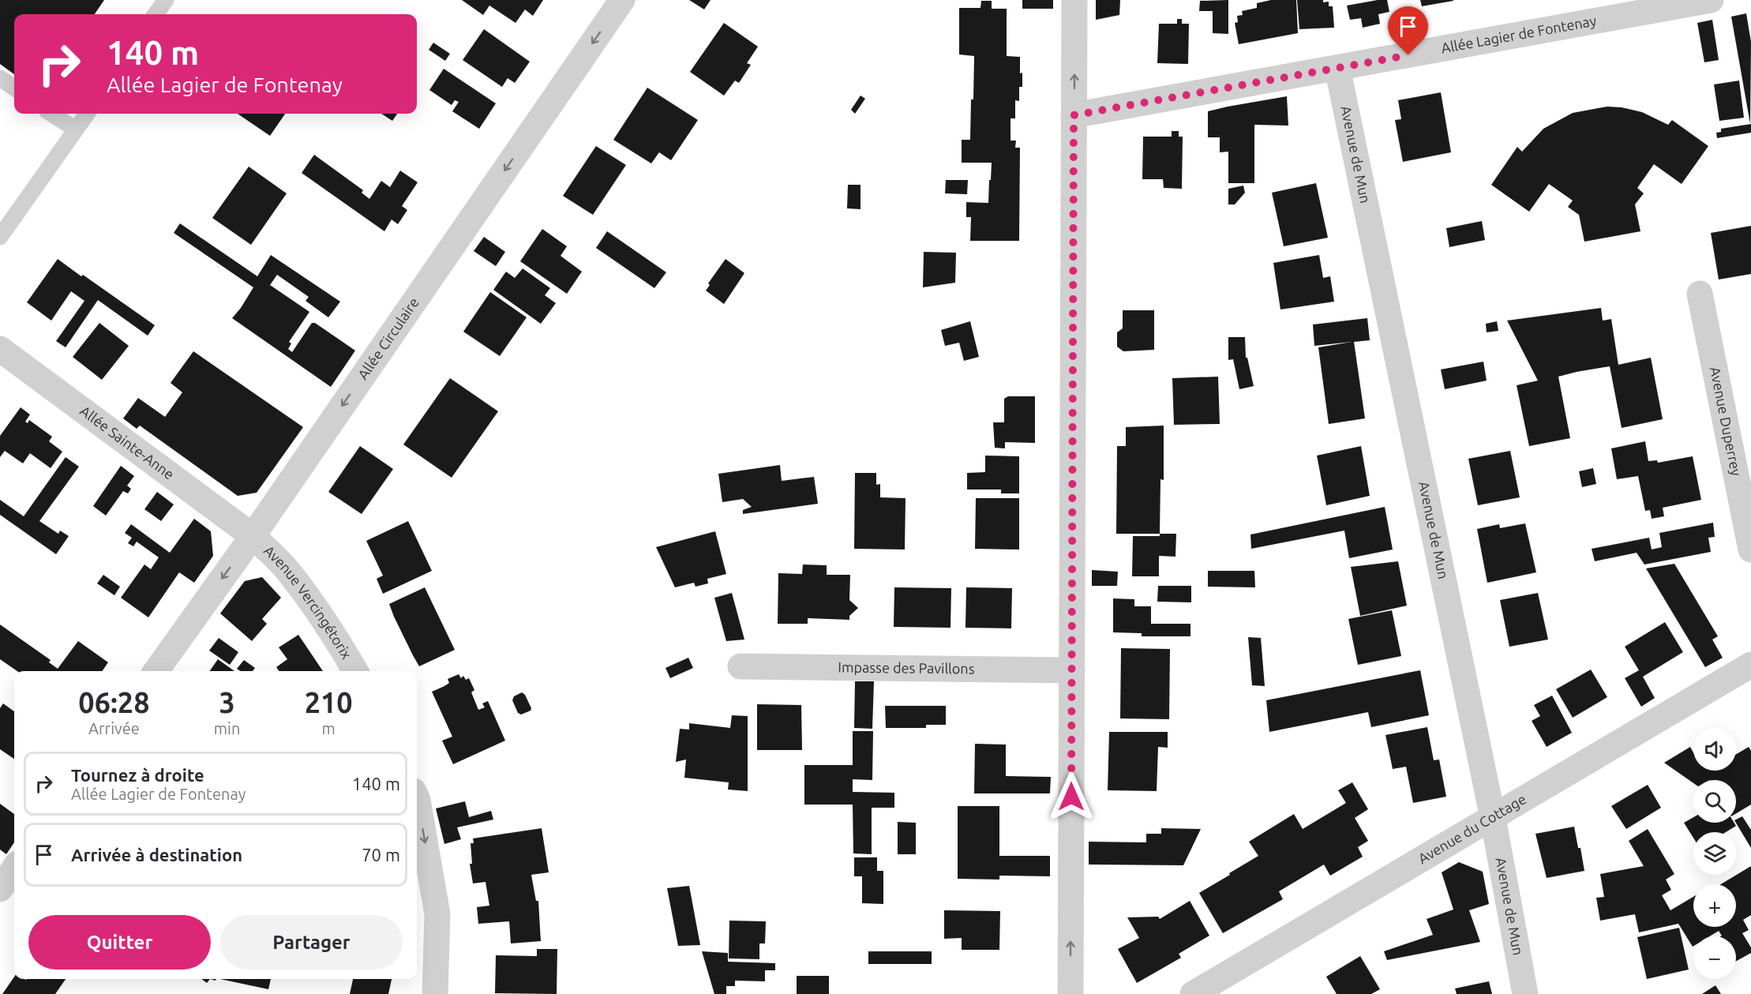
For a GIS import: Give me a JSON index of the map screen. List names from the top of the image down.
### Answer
{
  "streets": {
    "street": [
      "Allée Lagier de Fontenay",
      "Avenue de Mun",
      "Allée Circulaire",
      "Avenue Duperrey",
      "Allée Sainte-Anne",
      "Avenue Vercingétorix",
      "Impasse des Pavillons",
      "Avenue du Cottage"
    ]
  },
  "crossings": [
    ["Allée Lagier de Fontenay", "Avenue de Mun"],
    ["Avenue de Mun", "Avenue du Cottage"],
    ["Allée Circulaire", "Allée Sainte-Anne"],
    ["Allée Circulaire", "Avenue Vercingétorix"],
    ["Allée Sainte-Anne", "Avenue Vercingétorix"]
  ],
  "one_way": ["Allée Circulaire"],
  "page": {
    "turn": ["140 m", "Allée Lagier de Fontenay"],
    "eta": [
      "06:28",
      "Arrivée",
      "3",
      "min",
      "210",
      "m"
    ],
    "map_buttons": ["+", "−"],
    "list": [
      {
        "name": "Tournez à droite",
        "note": "Allée Lagier de Fontenay",
        "value": "140 m"
      },
      {
        "name": "Arrivée à destination",
        "value": "70 m"
      }
    ],
    "buttons": ["Quitter", "Partager"]
  }
}
